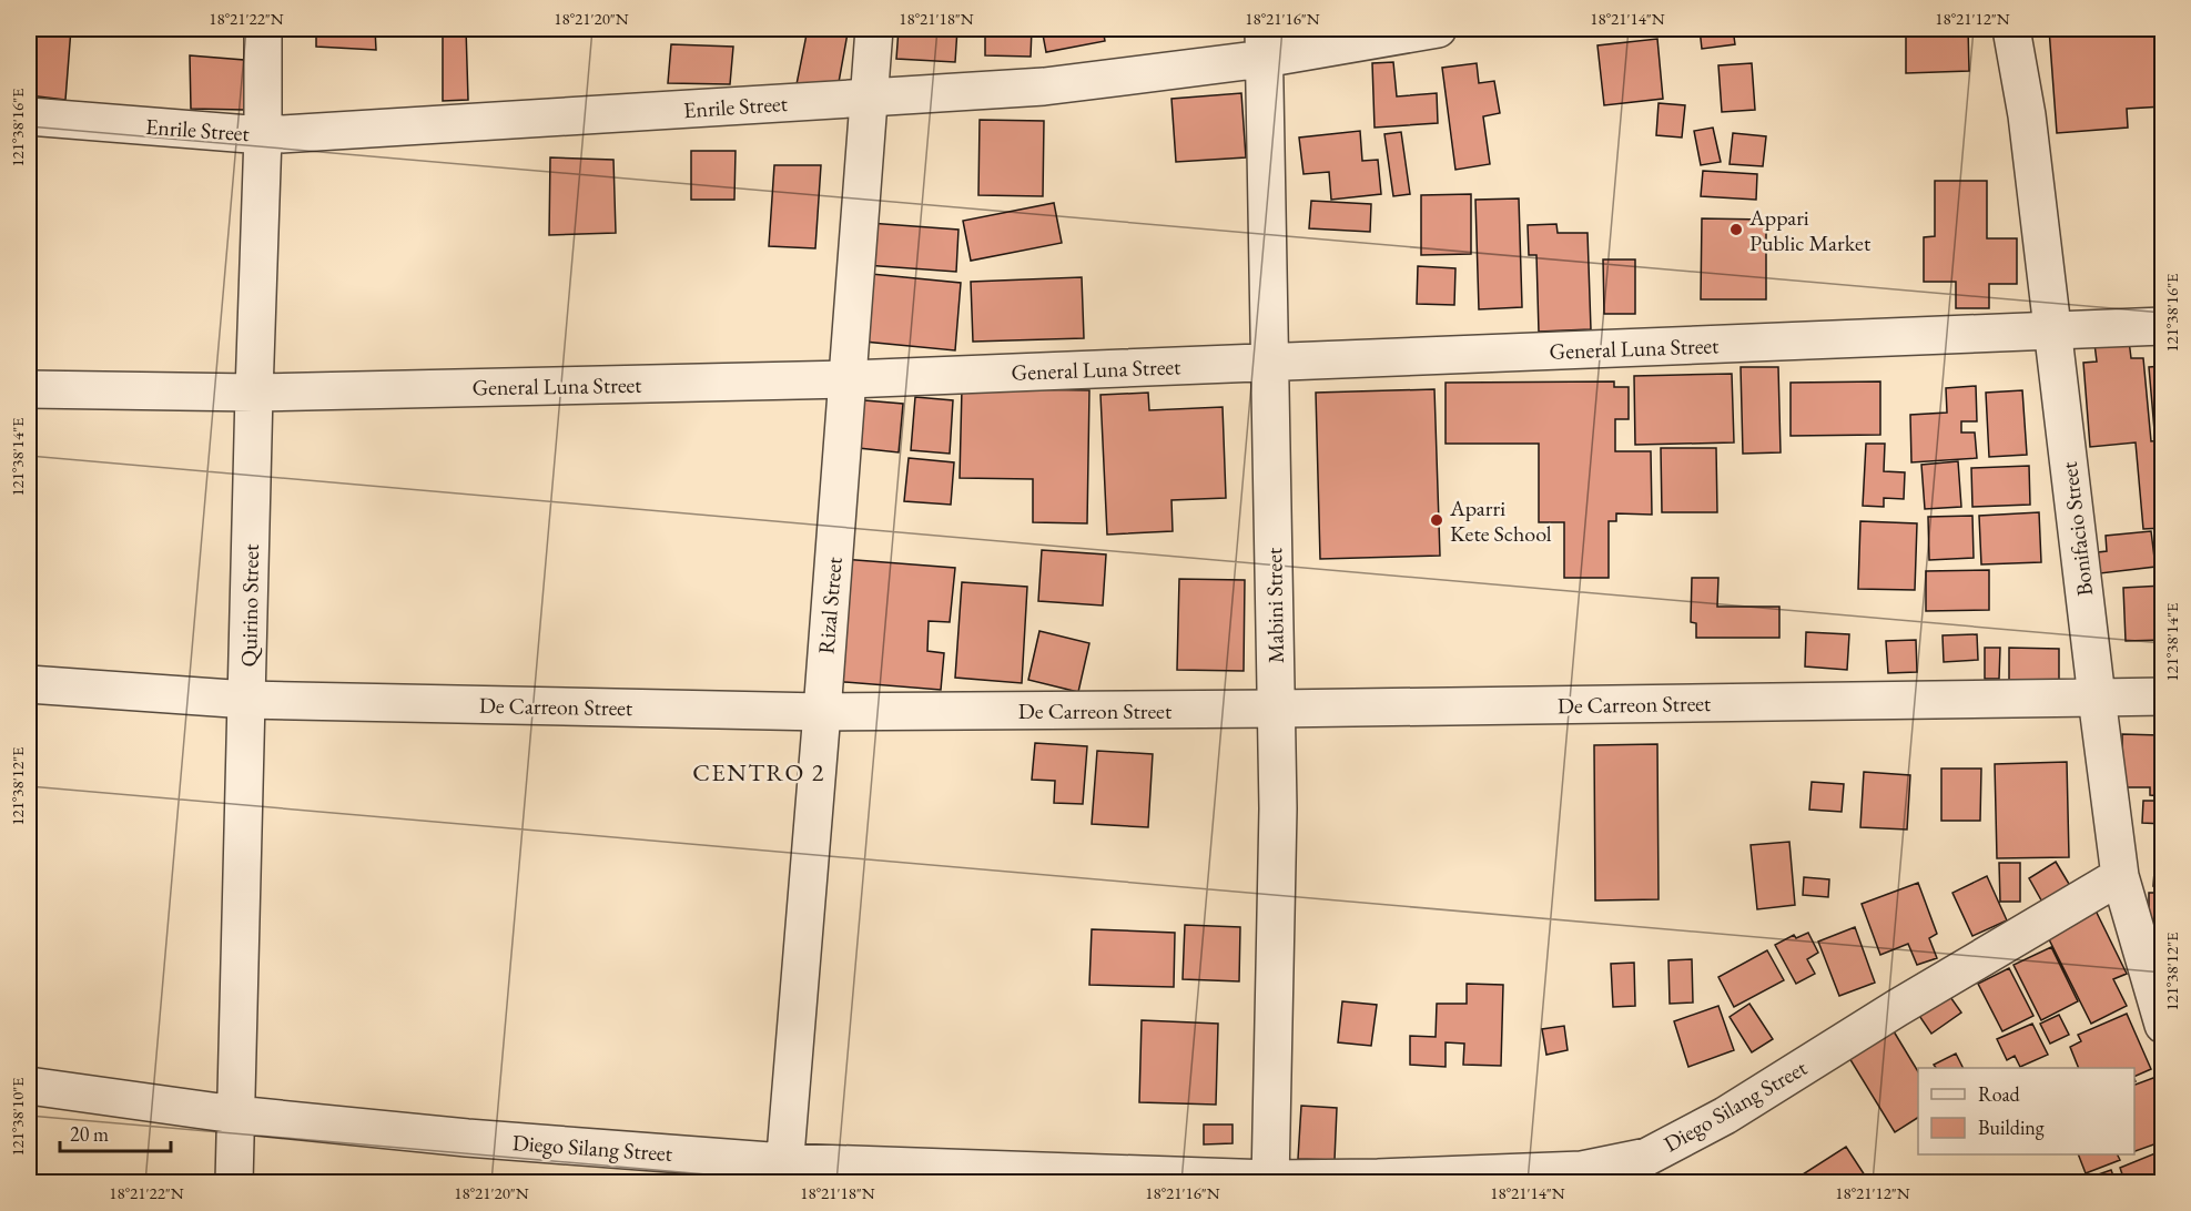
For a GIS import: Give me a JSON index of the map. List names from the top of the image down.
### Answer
{
  "streets": {
    "street": [
      "Enrile Street",
      "General Luna Street",
      "Bonifacio Street",
      "Quirino Street",
      "Rizal Street",
      "Mabini Street",
      "De Carreon Street",
      "Diego Silang Street"
    ]
  },
  "crossings": [
    ["Enrile Street", "Quirino Street"],
    ["Enrile Street", "Rizal Street"],
    ["Enrile Street", "Mabini Street"],
    ["General Luna Street", "Bonifacio Street"],
    ["General Luna Street", "Quirino Street"],
    ["General Luna Street", "Rizal Street"],
    ["General Luna Street", "Mabini Street"],
    ["Bonifacio Street", "De Carreon Street"],
    ["Bonifacio Street", "Diego Silang Street"],
    ["Quirino Street", "De Carreon Street"],
    ["Quirino Street", "Diego Silang Street"],
    ["Rizal Street", "De Carreon Street"],
    ["Rizal Street", "Diego Silang Street"],
    ["Mabini Street", "De Carreon Street"],
    ["Mabini Street", "Diego Silang Street"]
  ],
  "districts": ["CENTRO 2"],
  "places": ["Appari Public Market", "Aparri Kete School"],
  "legend": ["Road", "Building"],
  "scale_bar": "20 m",
  "coordinates": [
    "18°21'22\"N",
    "18°21'20\"N",
    "18°21'18\"N",
    "18°21'16\"N",
    "18°21'14\"N",
    "18°21'12\"N",
    "121°38'16\"E",
    "121°38'14\"E",
    "121°38'12\"E",
    "121°38'10\"E"
  ]
}
